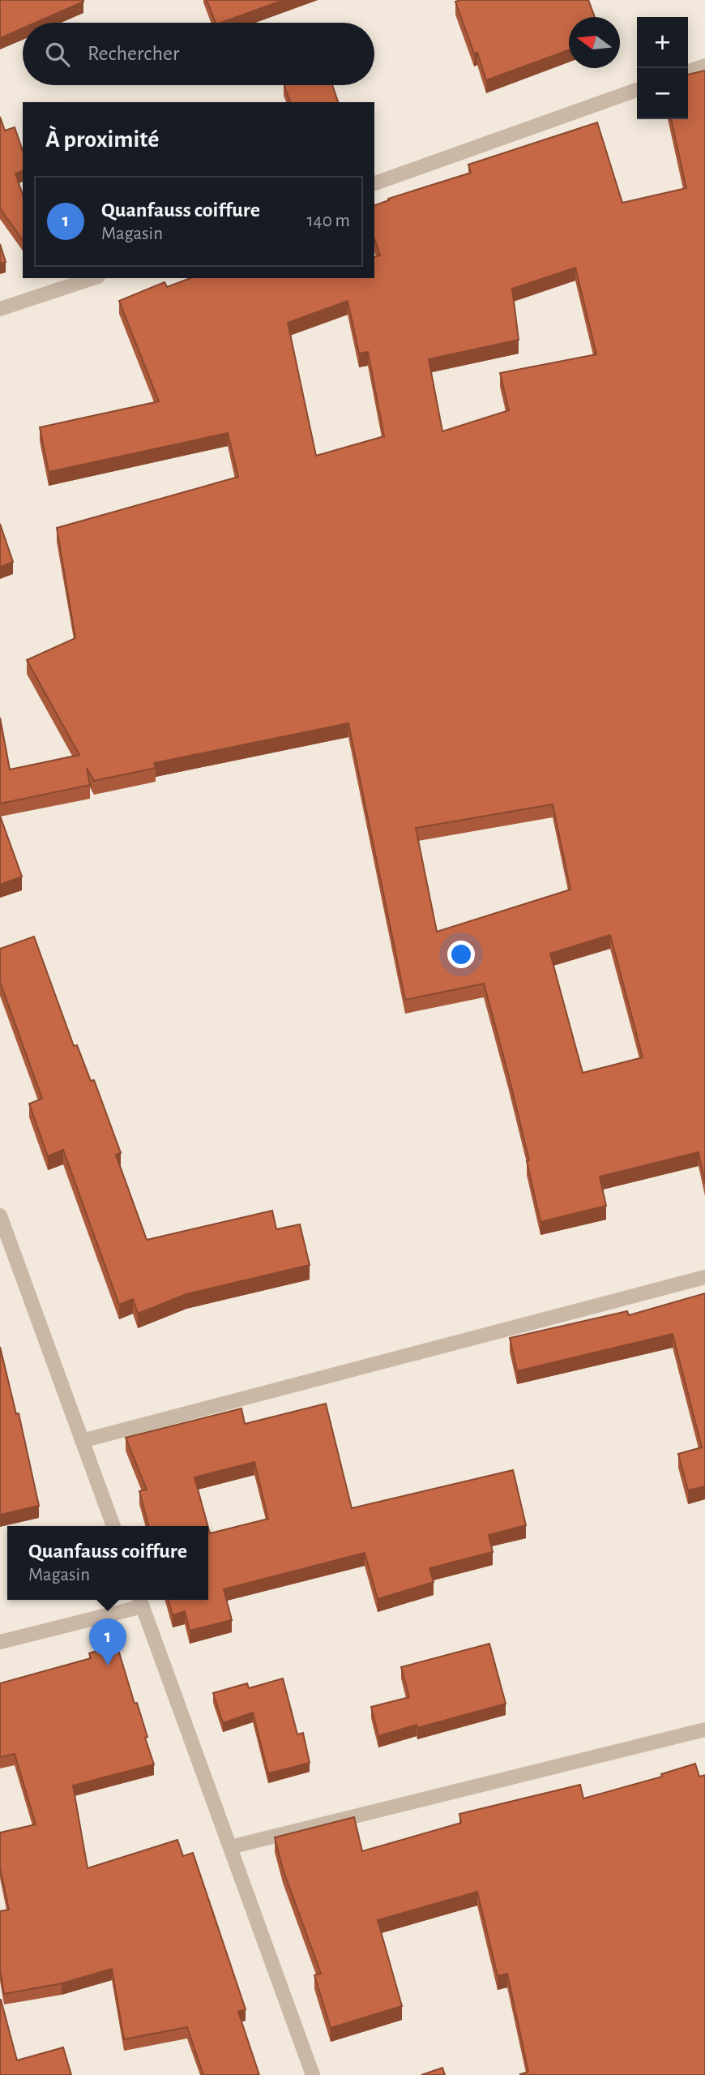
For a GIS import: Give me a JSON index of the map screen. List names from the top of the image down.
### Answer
{
  "north": "left",
  "page": {
    "map_buttons": ["+", "−"],
    "search": "Rechercher",
    "heading": "À proximité",
    "list": [
      {
        "mark": "1",
        "name": "Quanfauss coiffure",
        "note": "Magasin",
        "value": "140 m"
      }
    ],
    "popup": ["Quanfauss coiffure", "Magasin"],
    "pins": "1"
  }
}
